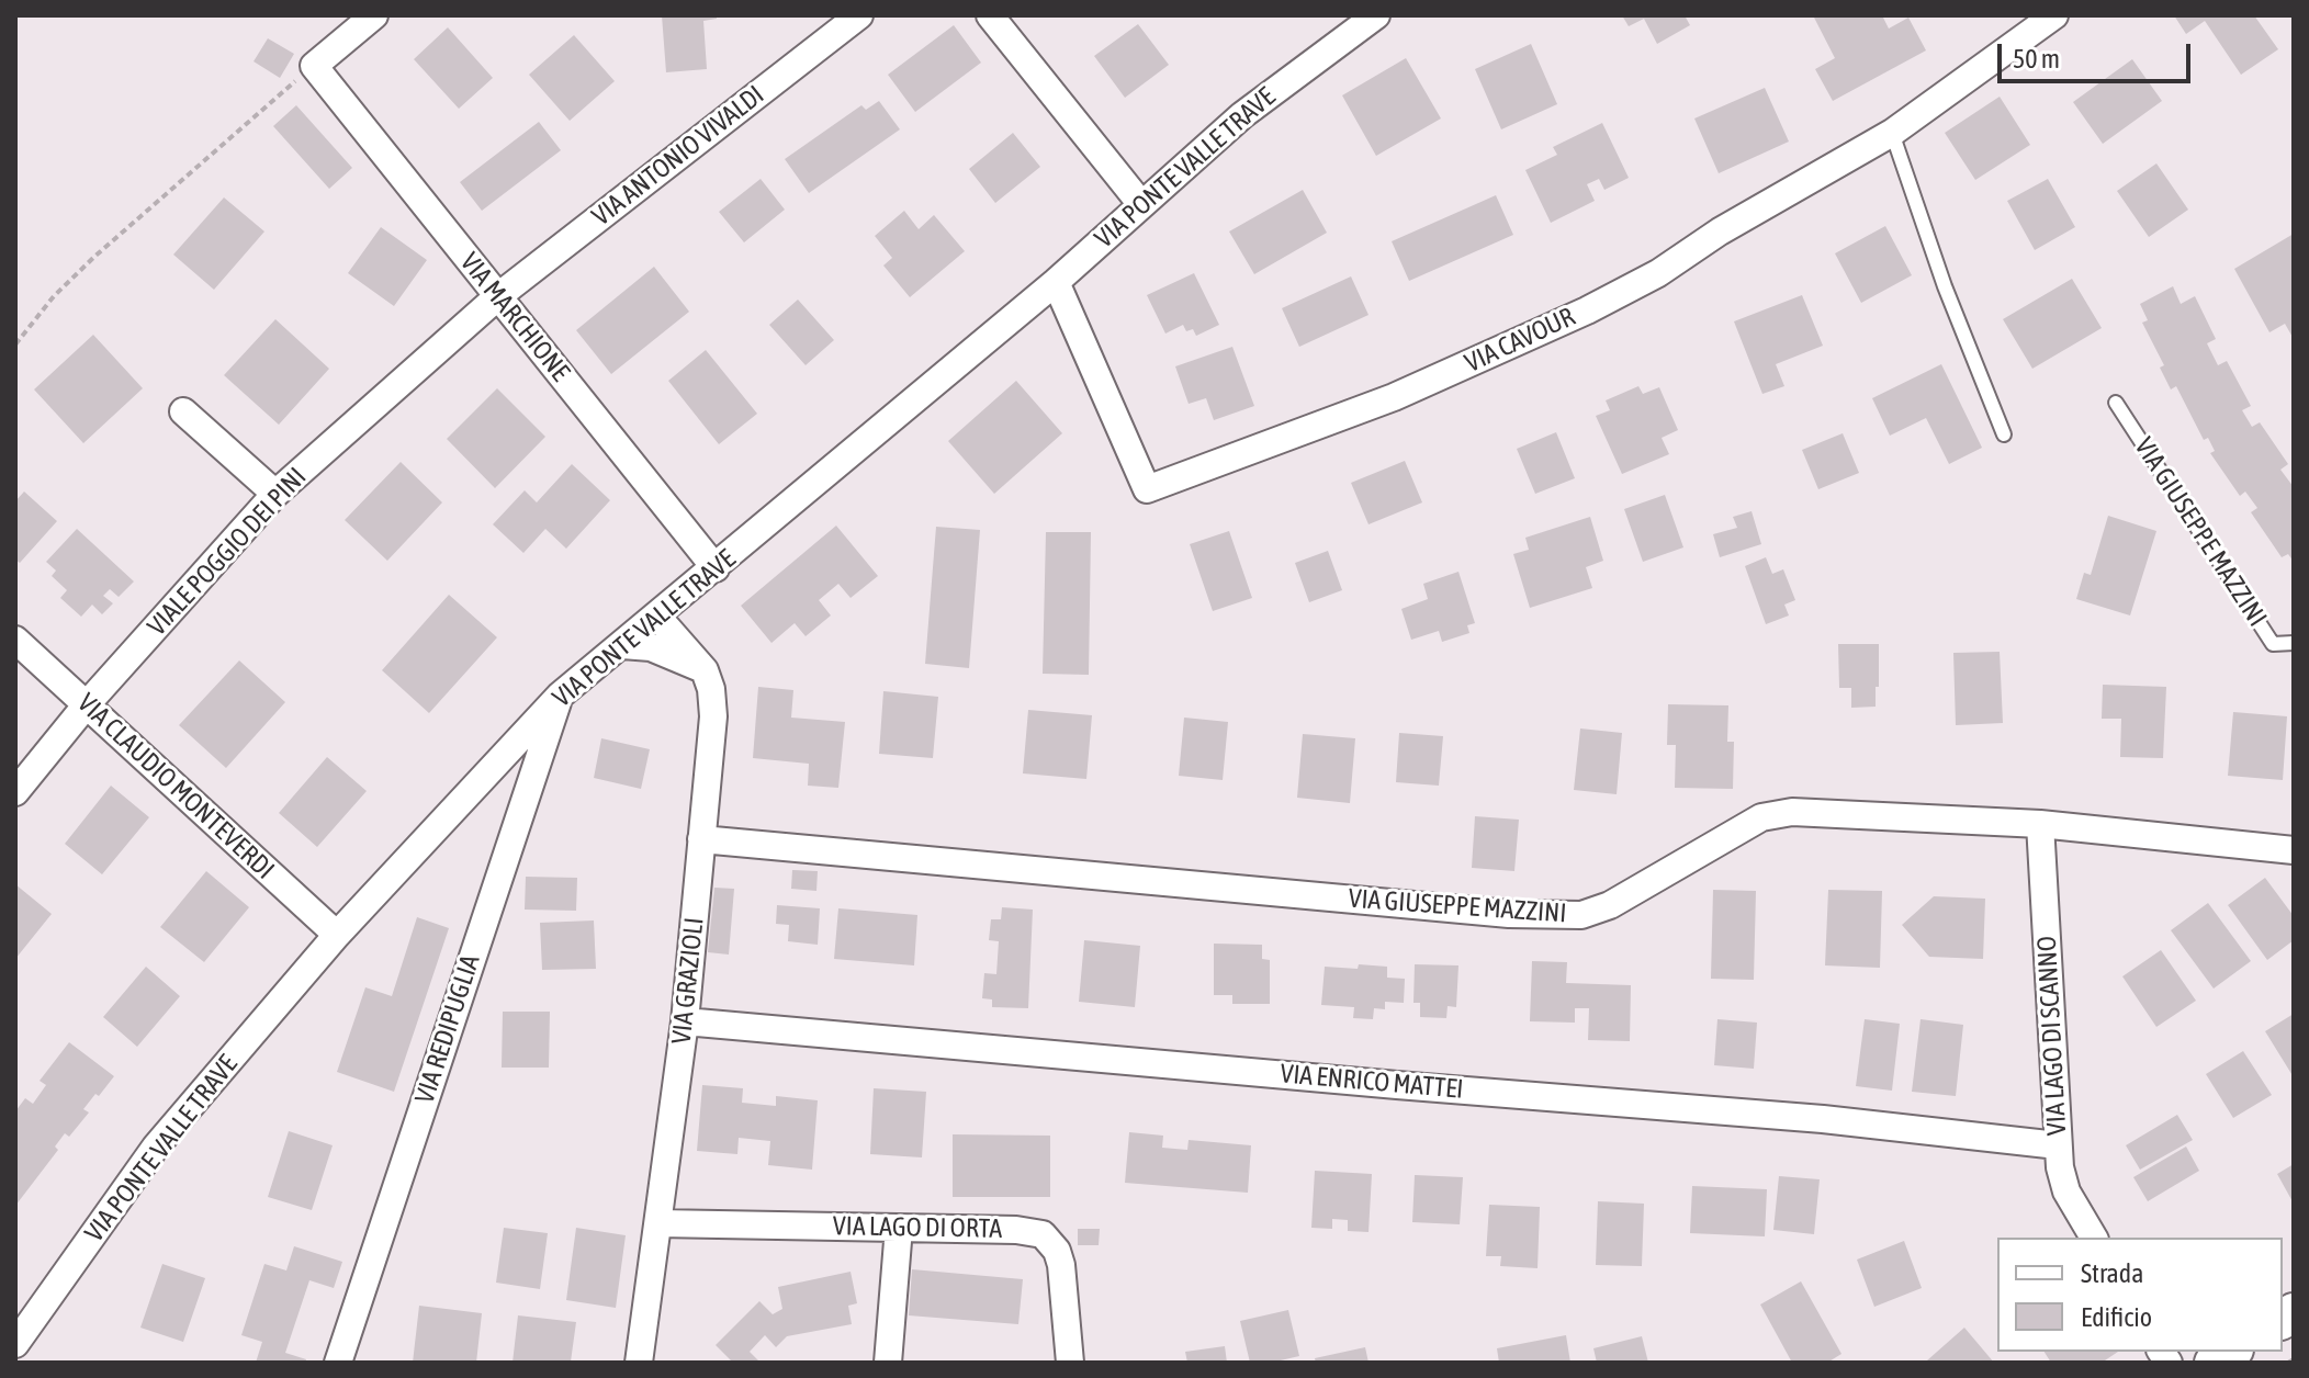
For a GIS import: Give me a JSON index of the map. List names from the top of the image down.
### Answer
{
  "streets": {
    "street": [
      "VIA ANTONIO VIVALDI",
      "VIA PONTE VALLE TRAVE",
      "VIA MARCHIONE",
      "VIA CAVOUR",
      "VIA GIUSEPPE MAZZINI",
      "VIALE POGGIO DEI PINI",
      "VIA CLAUDIO MONTEVERDI",
      "VIA GRAZIOLI",
      "VIA REDIPUGLIA",
      "VIA LAGO DI SCANNO",
      "VIA ENRICO MATTEI",
      "VIA LAGO DI ORTA"
    ]
  },
  "crossings": [
    ["VIA ANTONIO VIVALDI", "VIA MARCHIONE"],
    ["VIA ANTONIO VIVALDI", "VIALE POGGIO DEI PINI"],
    ["VIA PONTE VALLE TRAVE", "VIA MARCHIONE"],
    ["VIA PONTE VALLE TRAVE", "VIA CAVOUR"],
    ["VIA PONTE VALLE TRAVE", "VIA CLAUDIO MONTEVERDI"],
    ["VIA PONTE VALLE TRAVE", "VIA GRAZIOLI"],
    ["VIA PONTE VALLE TRAVE", "VIA REDIPUGLIA"],
    ["VIA MARCHIONE", "VIALE POGGIO DEI PINI"],
    ["VIA GIUSEPPE MAZZINI", "VIA GRAZIOLI"],
    ["VIA GIUSEPPE MAZZINI", "VIA LAGO DI SCANNO"],
    ["VIALE POGGIO DEI PINI", "VIA CLAUDIO MONTEVERDI"],
    ["VIA GRAZIOLI", "VIA ENRICO MATTEI"],
    ["VIA GRAZIOLI", "VIA LAGO DI ORTA"],
    ["VIA LAGO DI SCANNO", "VIA ENRICO MATTEI"]
  ],
  "legend": ["Strada", "Edificio"],
  "scale_bar": "50 m"
}
